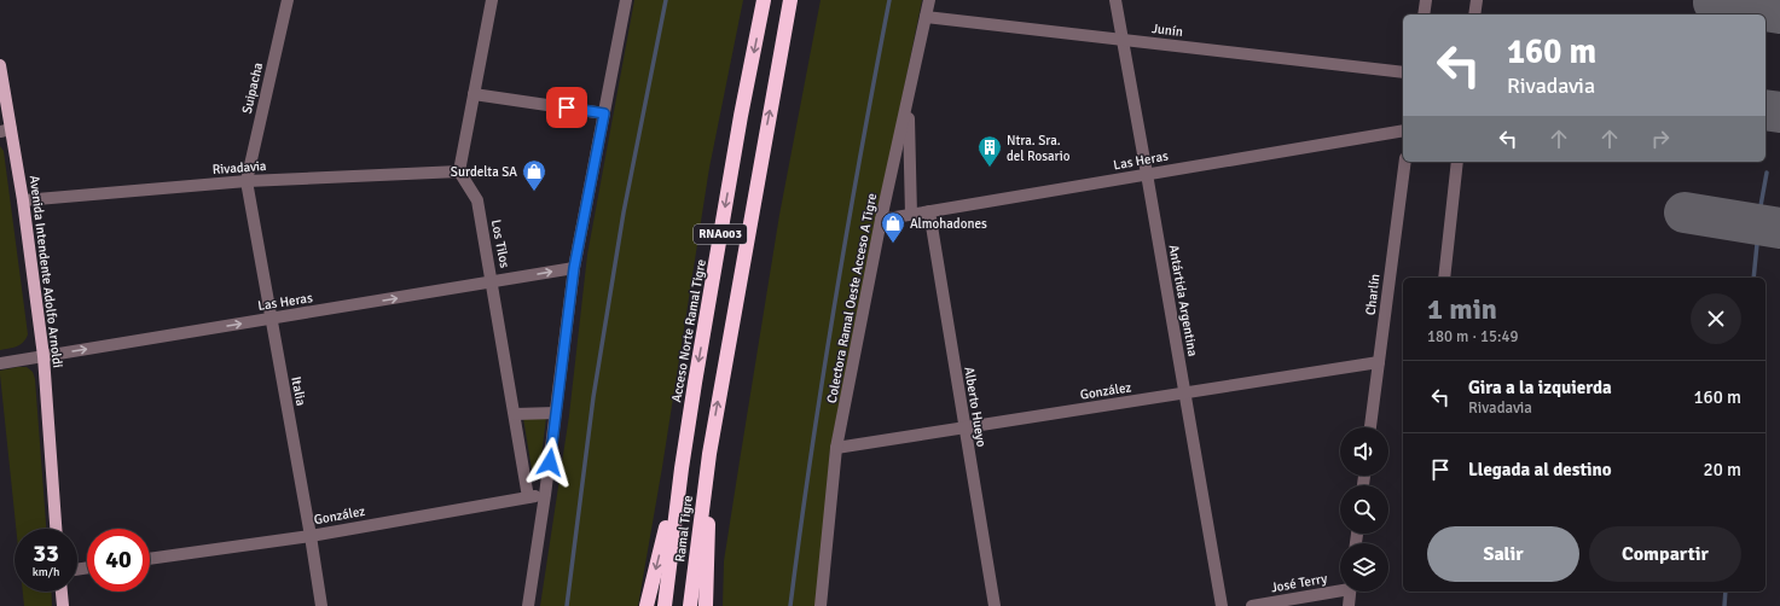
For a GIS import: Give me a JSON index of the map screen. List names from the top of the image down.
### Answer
{
  "streets": {
    "highway": ["RNA003", "Acceso Norte Ramal Tigre", "Ramal Tigre"],
    "main road": ["Avenida Intendente Adolfo Arnoldi"],
    "street": [
      "Junín",
      "Suipacha",
      "Las Heras",
      "Rivadavia",
      "Los Tilos",
      "Charlín",
      "Colectora Ramal Oeste Acceso A Tigre",
      "Antártida Argentina",
      "Italia",
      "González",
      "Alberto Hueyo",
      "José Terry"
    ]
  },
  "crossings": [
    ["Junín", "Colectora Ramal Oeste Acceso A Tigre"],
    ["Junín", "Antártida Argentina"],
    ["Suipacha", "Rivadavia"],
    ["Suipacha", "Italia"],
    ["Las Heras", "Los Tilos"],
    ["Las Heras", "Avenida Intendente Adolfo Arnoldi"],
    ["Las Heras", "Colectora Ramal Oeste Acceso A Tigre"],
    ["Las Heras", "Antártida Argentina"],
    ["Las Heras", "Italia"],
    ["Las Heras", "Alberto Hueyo"],
    ["Rivadavia", "Los Tilos"],
    ["Rivadavia", "Avenida Intendente Adolfo Arnoldi"],
    ["Rivadavia", "Italia"],
    ["RNA003", "Ramal Tigre"],
    ["Los Tilos", "González"],
    ["Charlín", "González"],
    ["Colectora Ramal Oeste Acceso A Tigre", "González"],
    ["Antártida Argentina", "González"],
    ["Acceso Norte Ramal Tigre", "Ramal Tigre"],
    ["Italia", "González"],
    ["González", "Alberto Hueyo"]
  ],
  "one_way": ["Las Heras"],
  "places": {
    "building": ["Ntra. Sra. del Rosario"],
    "shop": ["Surdelta SA", "Almohadones"]
  },
  "page": {
    "turn": ["160 m", "Rivadavia"],
    "heading": ["1 min", "180 m · 15:49"],
    "list": [
      {
        "name": "Gira a la izquierda",
        "note": "Rivadavia",
        "value": "160 m"
      },
      {
        "name": "Llegada al destino",
        "value": "20 m"
      }
    ],
    "buttons": ["Salir", "Compartir"],
    "speed": "33 km/h",
    "limit": "40"
  }
}
